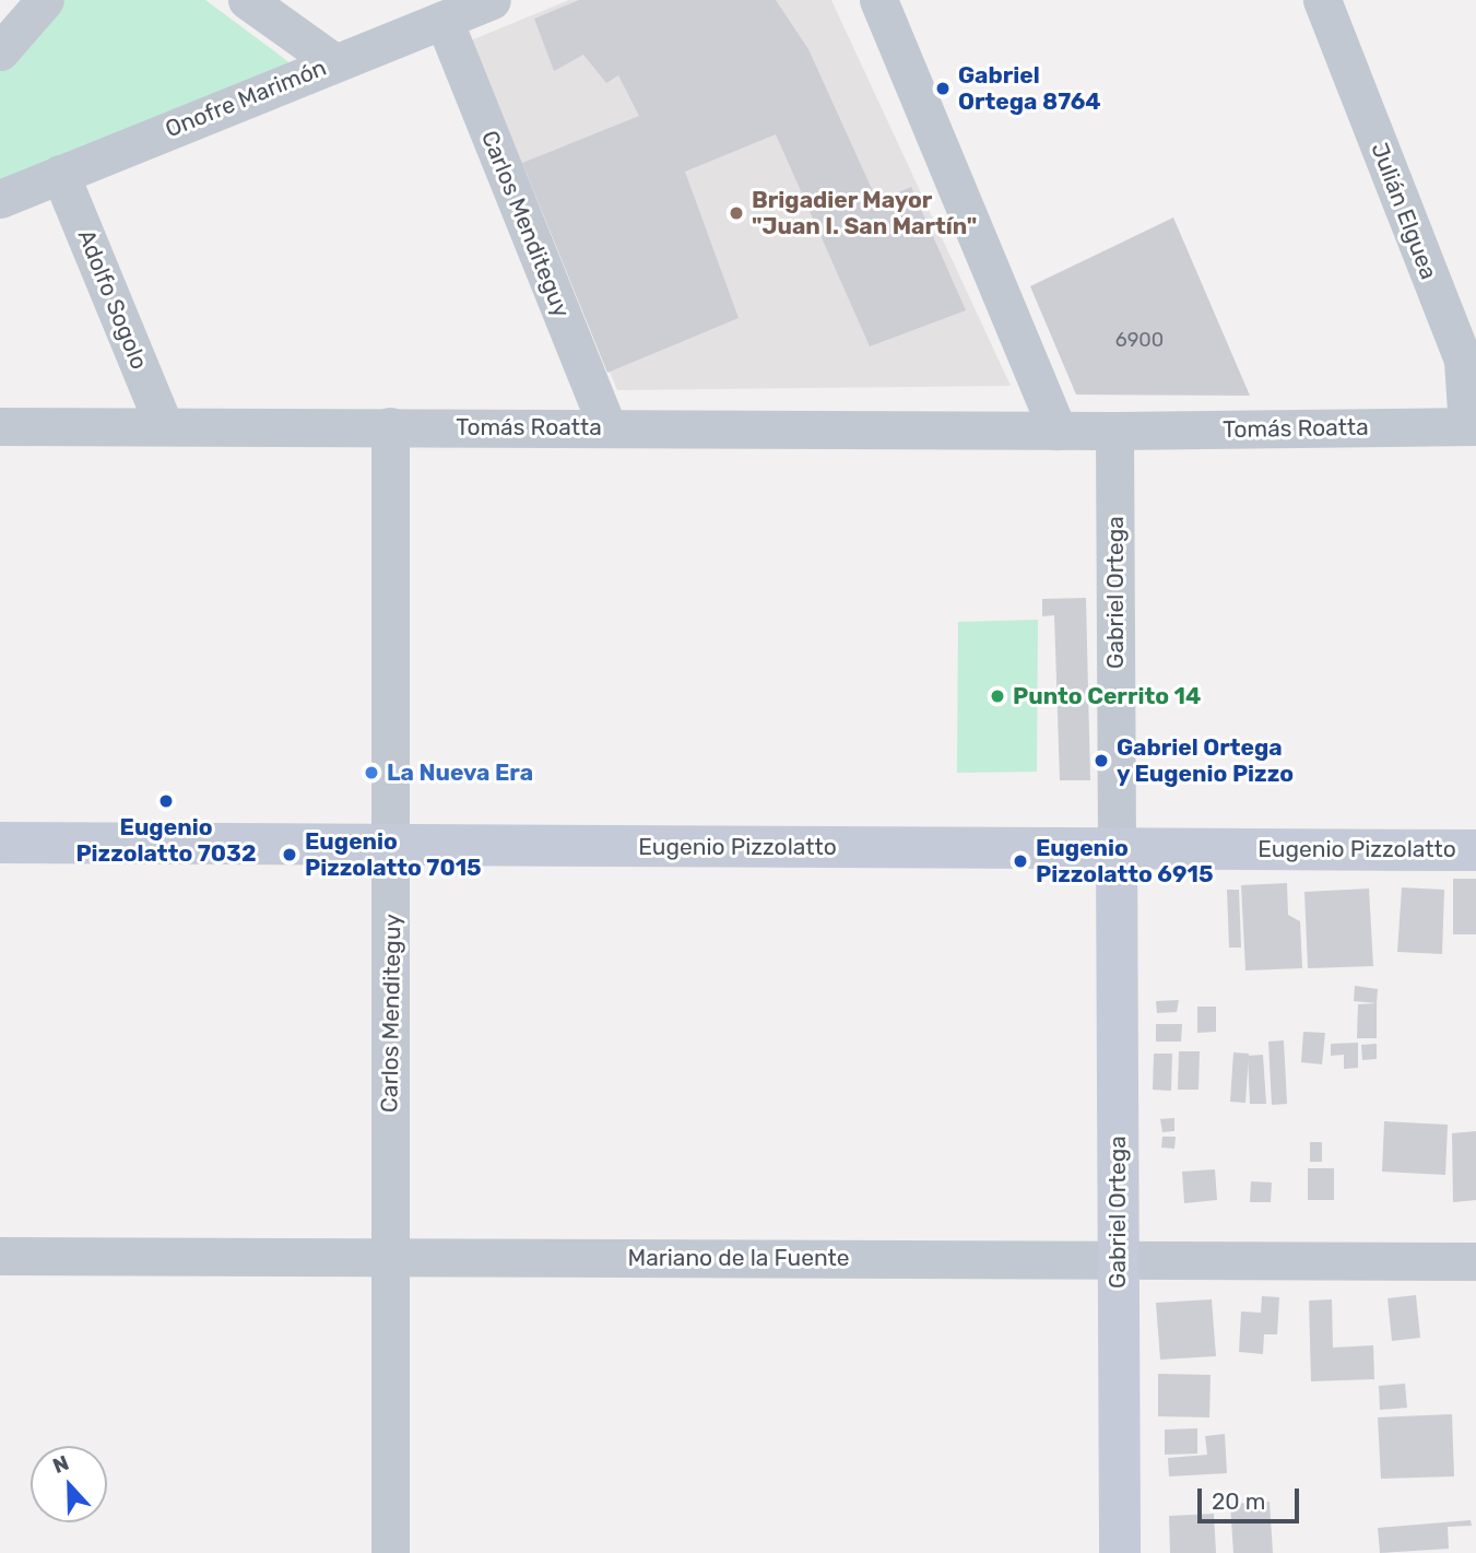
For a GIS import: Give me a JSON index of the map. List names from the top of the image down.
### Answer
{
  "streets": {
    "main road": ["Gabriel Ortega", "Eugenio Pizzolatto"],
    "street": [
      "Onofre Marimón",
      "Julián Elguea",
      "Carlos Menditeguy",
      "Adolfo Sogolo",
      "Tomás Roatta",
      "Mariano de la Fuente"
    ]
  },
  "crossings": [
    ["Onofre Marimón", "Carlos Menditeguy"],
    ["Onofre Marimón", "Adolfo Sogolo"],
    ["Julián Elguea", "Tomás Roatta"],
    ["Carlos Menditeguy", "Tomás Roatta"],
    ["Carlos Menditeguy", "Eugenio Pizzolatto"],
    ["Carlos Menditeguy", "Mariano de la Fuente"],
    ["Adolfo Sogolo", "Tomás Roatta"],
    ["Tomás Roatta", "Gabriel Ortega"],
    ["Gabriel Ortega", "Eugenio Pizzolatto"],
    ["Gabriel Ortega", "Mariano de la Fuente"]
  ],
  "places": [
    "Gabriel Ortega 8764",
    "Brigadier Mayor \"Juan I. San Martín\"",
    "Punto Cerrito 14",
    "Gabriel Ortega y Eugenio Pizzo",
    "La Nueva Era",
    "Eugenio Pizzolatto 7032",
    "Eugenio Pizzolatto 7015",
    "Eugenio Pizzolatto 6915"
  ],
  "house_numbers": ["6900"],
  "scale_bar": "20 m",
  "north": "top"
}
